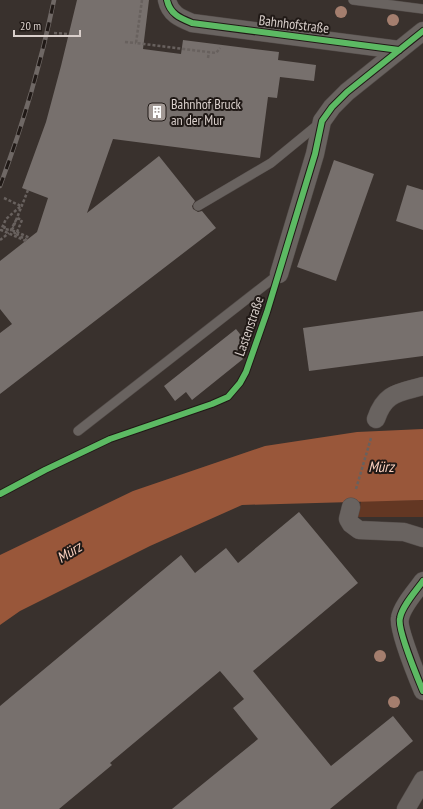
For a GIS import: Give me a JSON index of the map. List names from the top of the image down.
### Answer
{
  "streets": {
    "street": ["Bahnhofstraße"],
    "cycle path": ["Lastenstraße"]
  },
  "water": ["Mürz"],
  "places": {
    "building": ["Bahnhof Bruck an der Mur"]
  },
  "scale_bar": "20 m"
}
